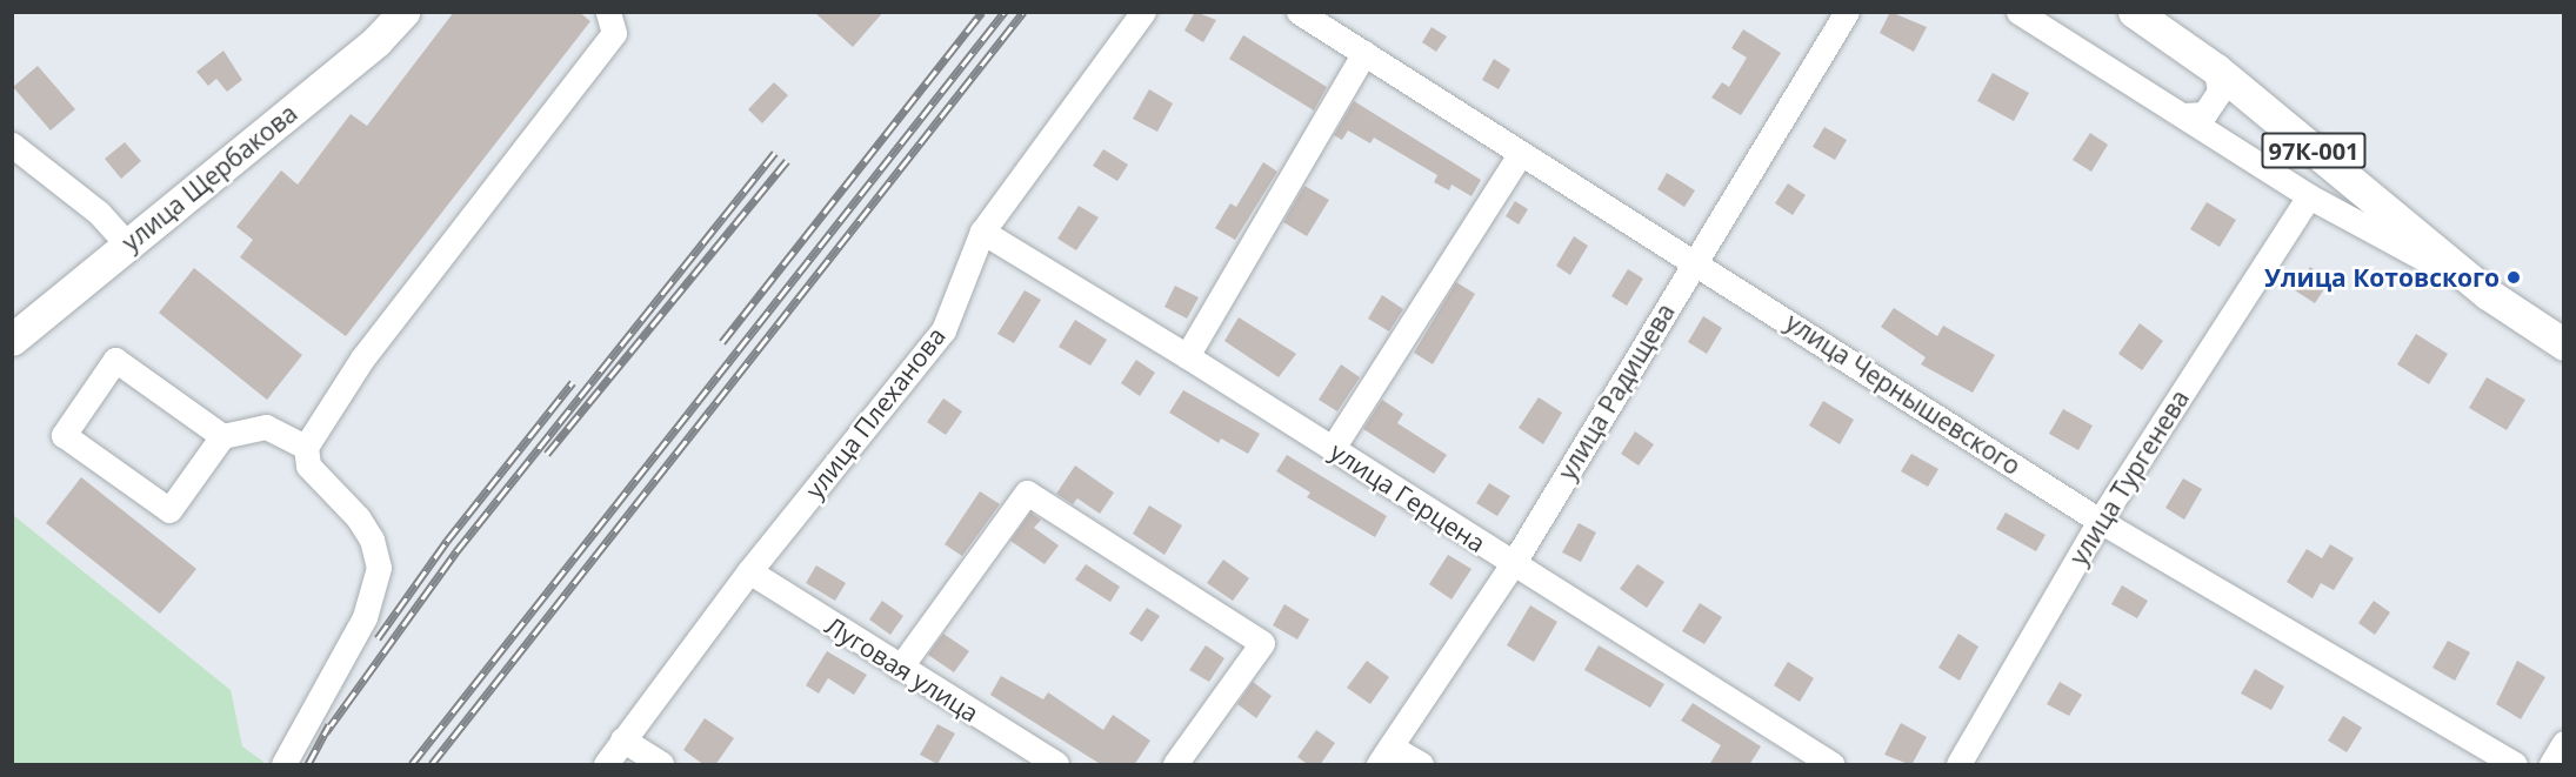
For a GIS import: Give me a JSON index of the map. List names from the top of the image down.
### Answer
{
  "streets": {
    "main road": ["97К-001", "улица Щербакова"],
    "street": [
      "улица Радищева",
      "улица Чернышевского",
      "улица Плеханова",
      "улица Тургенева",
      "улица Герцена",
      "Луговая улица"
    ]
  },
  "crossings": [
    ["улица Радищева", "улица Чернышевского"],
    ["улица Радищева", "улица Герцена"],
    ["улица Чернышевского", "улица Тургенева"],
    ["улица Плеханова", "улица Герцена"],
    ["улица Плеханова", "Луговая улица"]
  ],
  "places": ["Улица Котовского"]
}
